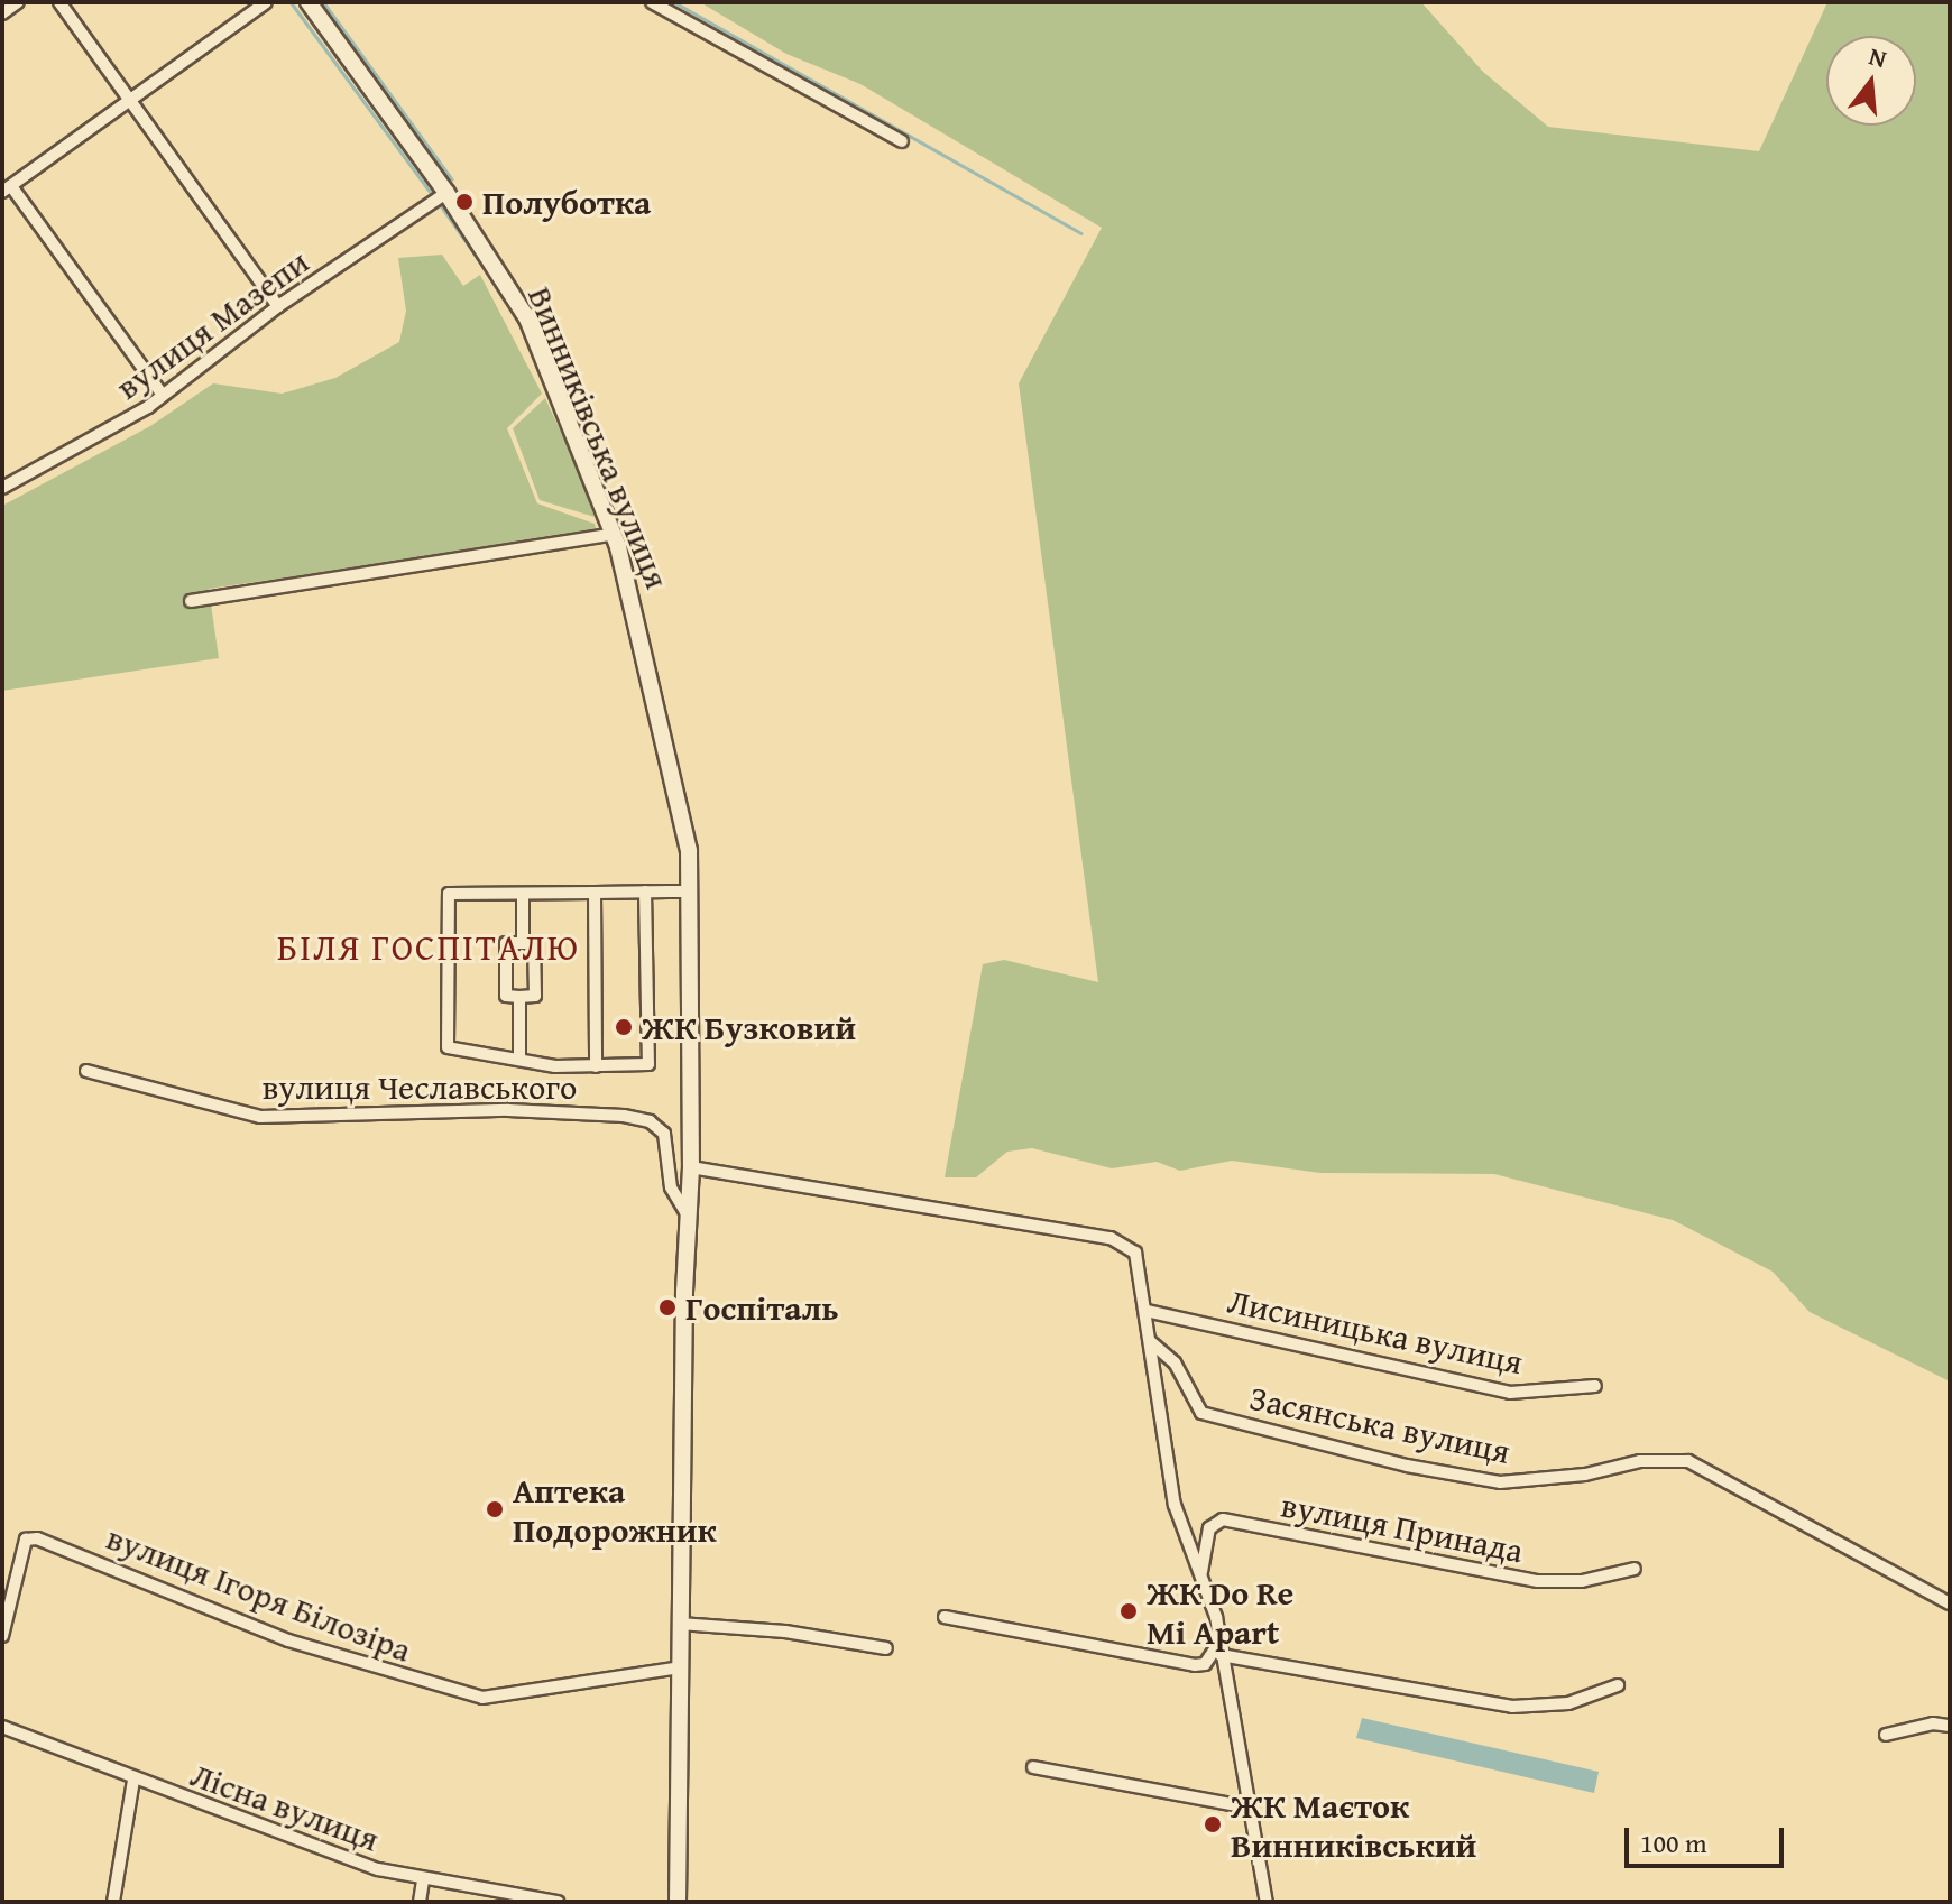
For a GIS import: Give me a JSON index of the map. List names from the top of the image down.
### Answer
{
  "streets": {
    "main road": ["Винниківська вулиця"],
    "street": [
      "вулиця Мазепи",
      "вулиця Чеславського",
      "Лисиницька вулиця",
      "Засянська вулиця",
      "вулиця Принада",
      "вулиця Ігоря Білозіра",
      "Лісна вулиця"
    ]
  },
  "crossings": [
    ["вулиця Мазепи", "Винниківська вулиця"],
    ["Винниківська вулиця", "вулиця Чеславського"],
    ["Винниківська вулиця", "вулиця Ігоря Білозіра"]
  ],
  "districts": ["БІЛЯ ГОСПІТАЛЮ"],
  "places": [
    "Полуботка",
    "ЖК Бузковий",
    "Госпіталь",
    "Аптека Подорожник",
    "ЖК Do Re Mi Apart",
    "ЖК Маєток Винниківський"
  ],
  "scale_bar": "100 m",
  "north": "top"
}
